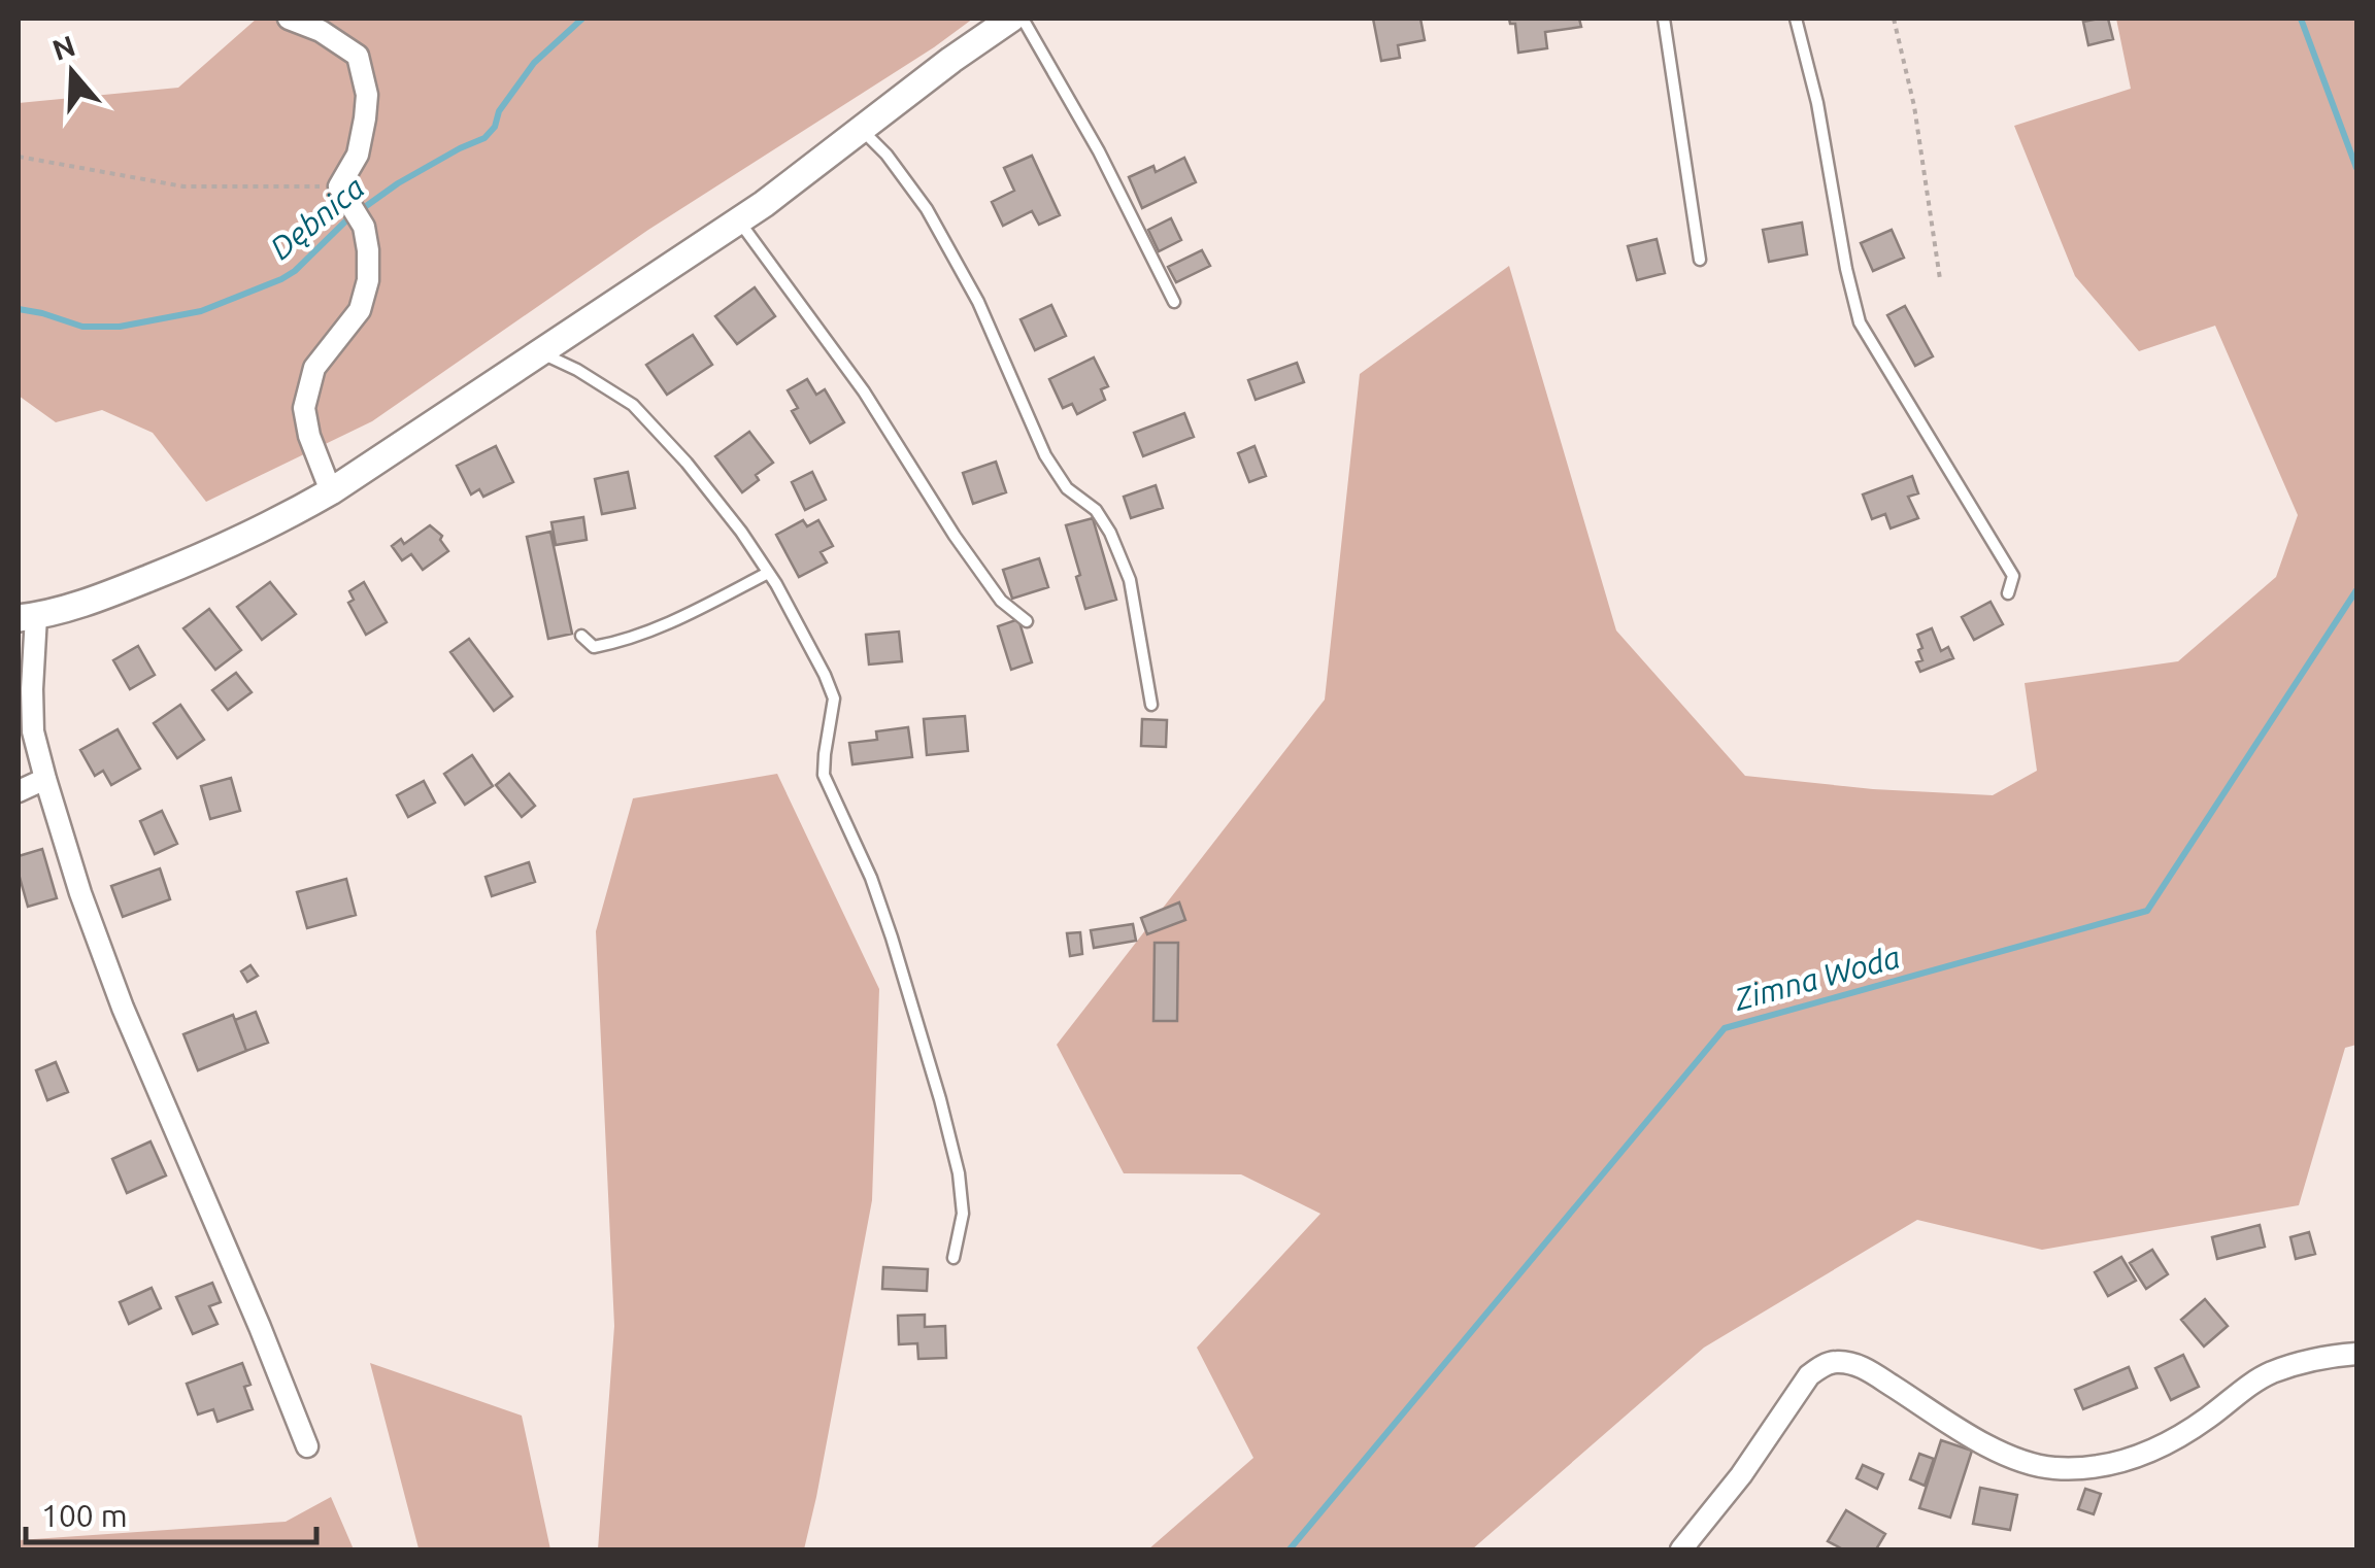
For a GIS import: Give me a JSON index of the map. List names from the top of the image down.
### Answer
{
  "water": ["Dębnica", "Zimna Woda"],
  "scale_bar": "100 m",
  "north": "top"
}
